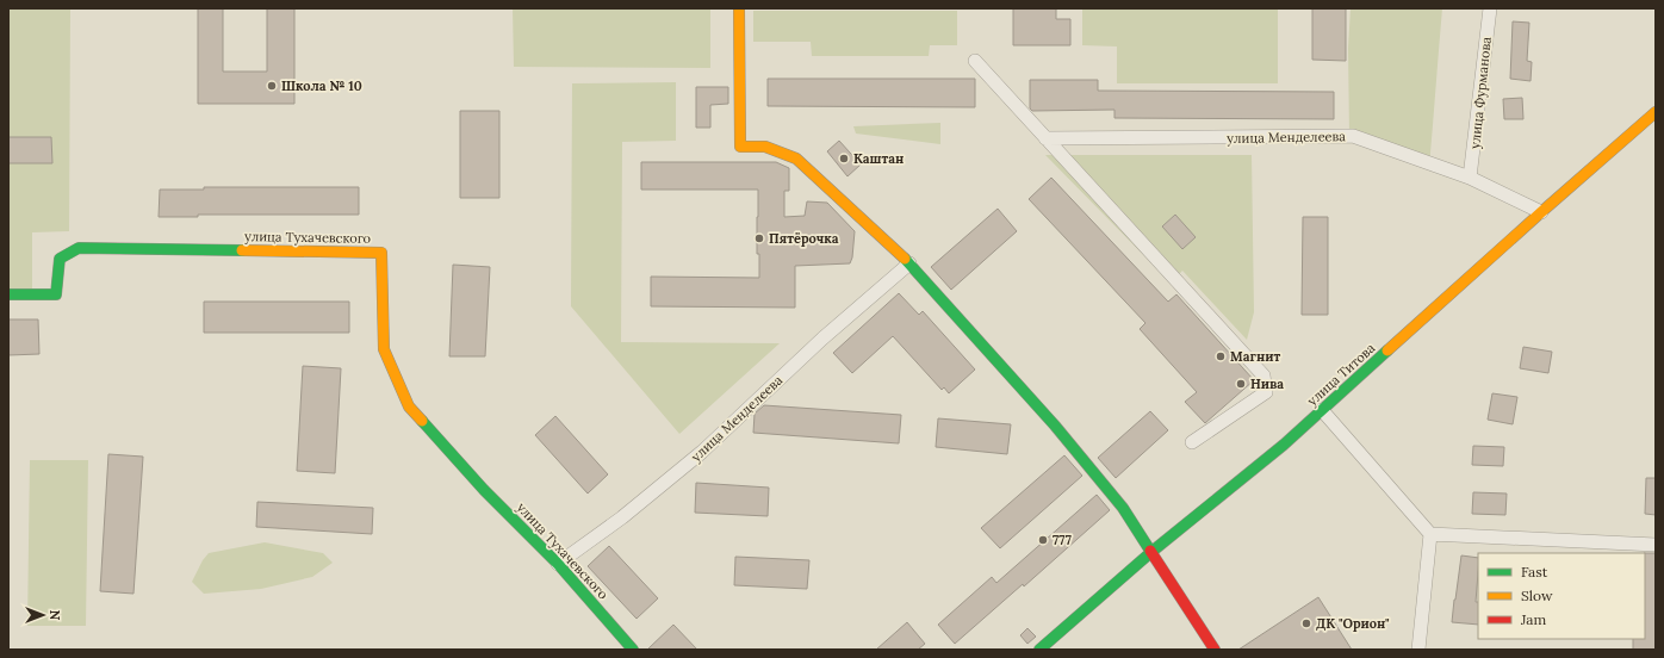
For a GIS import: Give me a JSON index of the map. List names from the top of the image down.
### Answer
{
  "streets": {
    "street": [
      "улица Фурманова",
      "улица Менделеева",
      "улица Тухачевского",
      "улица Титова"
    ]
  },
  "crossings": [
    ["улица Фурманова", "улица Менделеева"],
    ["улица Менделеева", "улица Тухачевского"],
    ["улица Менделеева", "улица Титова"]
  ],
  "places": [
    "Школа № 10",
    "Каштан",
    "Пятёрочка",
    "Магнит",
    "Нива",
    "777",
    "ДК \"Орион\""
  ],
  "legend": ["Fast", "Slow", "Jam"],
  "north": "right"
}
